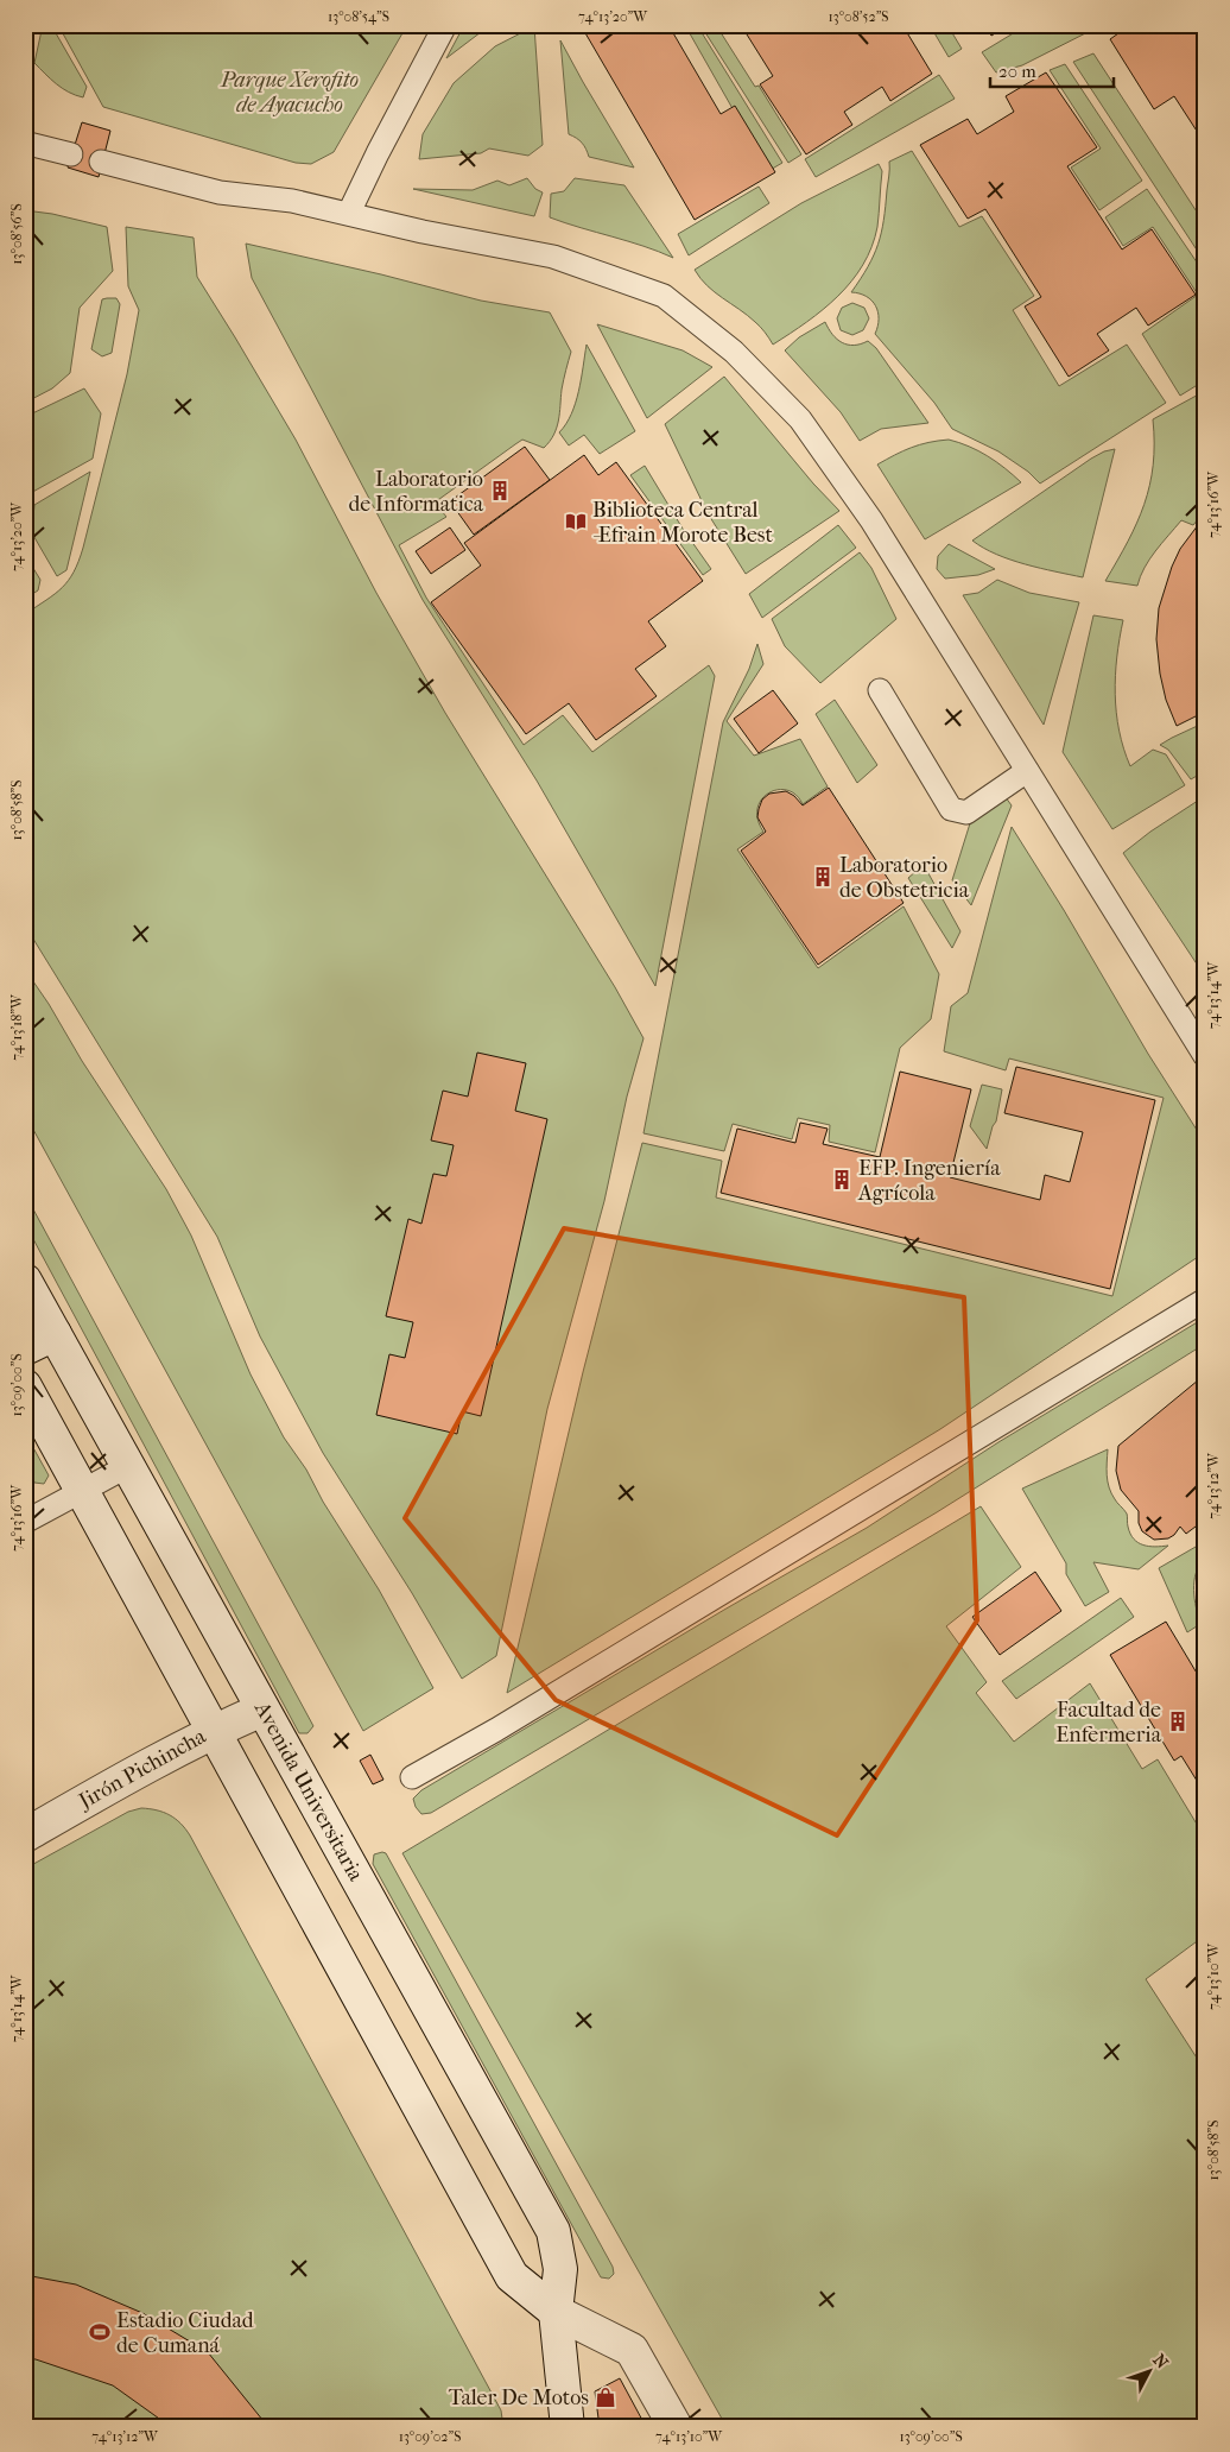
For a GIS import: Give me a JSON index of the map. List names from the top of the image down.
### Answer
{
  "streets": {
    "street": ["Jirón Pichincha", "Avenida Universitaria"]
  },
  "crossings": [
    ["Jirón Pichincha", "Avenida Universitaria"]
  ],
  "parks": ["Parque Xerofito de Ayacucho"],
  "places": {
    "building": [
      "Laboratorio de Informatica",
      "Laboratorio de Obstetricia",
      "EFP. Ingeniería Agrícola",
      "Facultad de Enfermeria"
    ],
    "library": ["Biblioteca Central -Efrain Morote Best"],
    "sports": ["Estadio Ciudad de Cumaná"],
    "shop": ["Taler De Motos"]
  },
  "scale_bar": "20 m",
  "north": "top right",
  "coordinates": [
    "13°08'54\"S",
    "74°13'20\"W",
    "13°08'52\"S",
    "13°08'56\"S",
    "74°13'16\"W",
    "13°08'58\"S",
    "74°13'14\"W",
    "74°13'18\"W",
    "13°09'00\"S",
    "74°13'12\"W",
    "74°13'10\"W",
    "13°09'02\"S"
  ]
}
